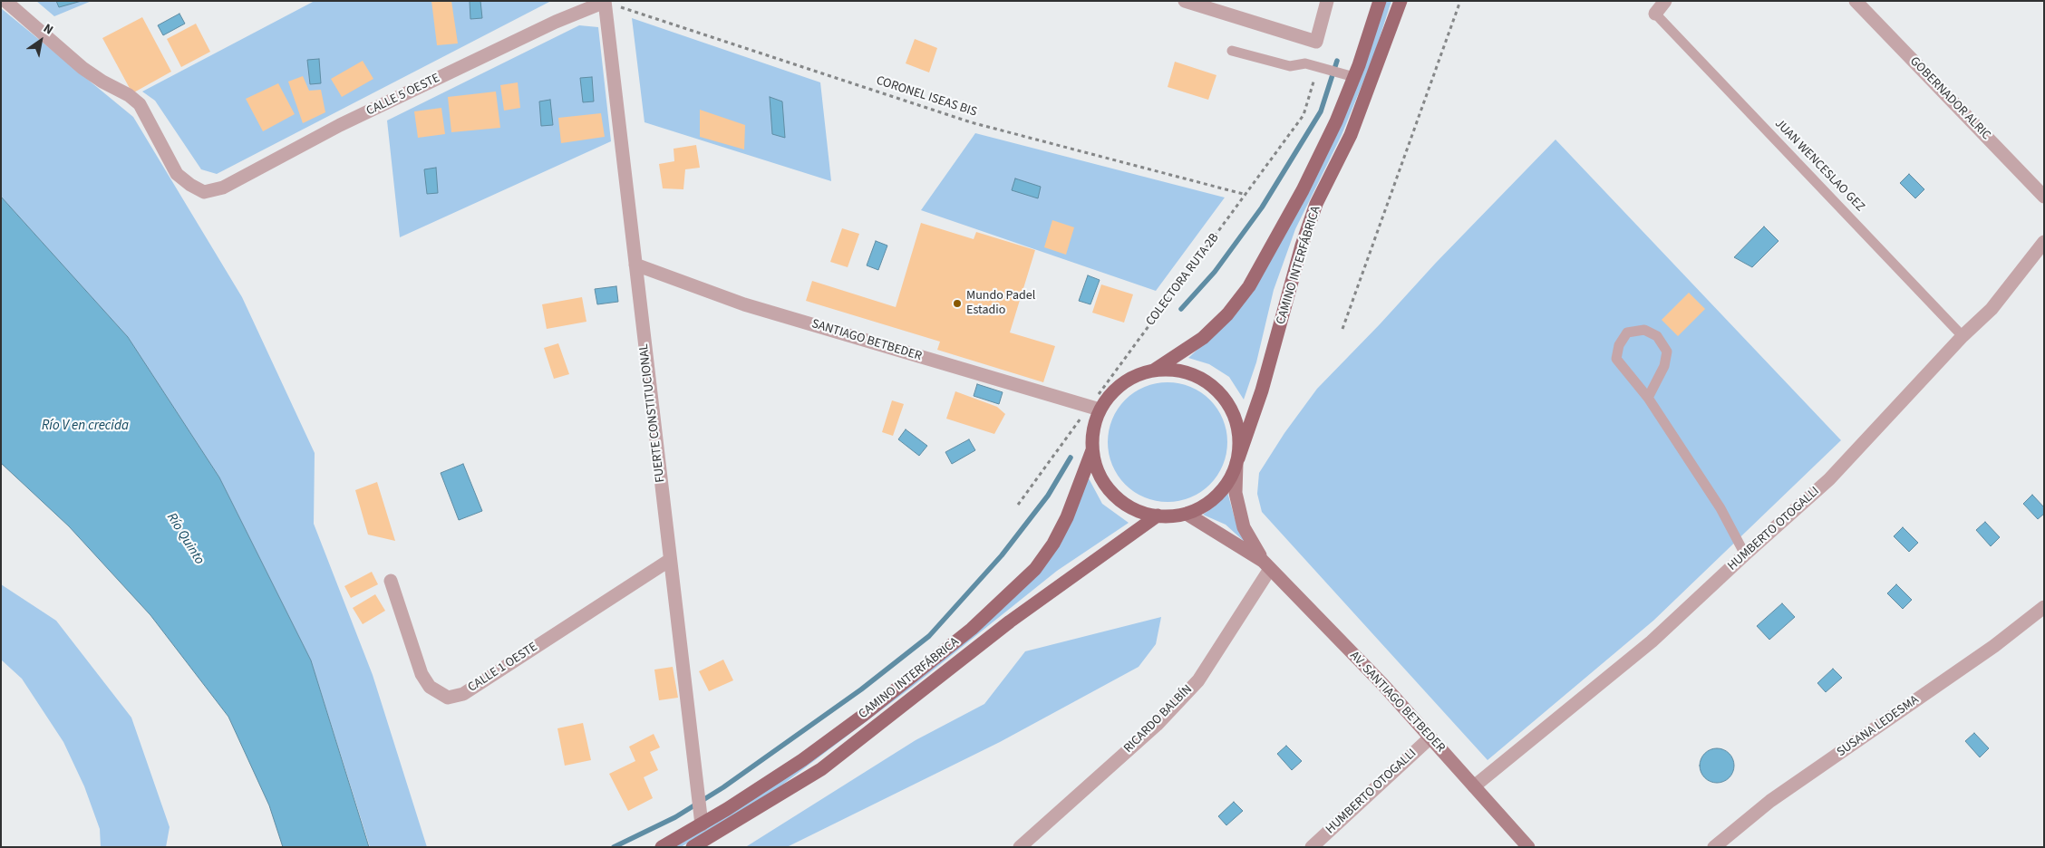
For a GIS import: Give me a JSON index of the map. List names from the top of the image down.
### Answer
{
  "streets": {
    "main road": ["CAMINO INTERFÁBRICA", "AV. SANTIAGO BETBEDER"],
    "street": [
      "CALLE 5 OESTE",
      "GOBERNADOR ALRIC",
      "SANTIAGO BETBEDER",
      "FUERTE CONSTITUCIONAL",
      "HUMBERTO OTOGALLI",
      "CALLE 1 OESTE",
      "RICARDO BALBÍN",
      "SUSANA LEDESMA"
    ],
    "lane": ["JUAN WENCESLAO GEZ"],
    "path": ["CORONEL ISEAS BIS", "COLECTORA RUTA 2B"]
  },
  "crossings": [
    ["CALLE 5 OESTE", "CORONEL ISEAS BIS"],
    ["CALLE 5 OESTE", "FUERTE CONSTITUCIONAL"],
    ["CORONEL ISEAS BIS", "COLECTORA RUTA 2B"],
    ["CORONEL ISEAS BIS", "FUERTE CONSTITUCIONAL"],
    ["JUAN WENCESLAO GEZ", "HUMBERTO OTOGALLI"],
    ["CAMINO INTERFÁBRICA", "COLECTORA RUTA 2B"],
    ["CAMINO INTERFÁBRICA", "SANTIAGO BETBEDER"],
    ["CAMINO INTERFÁBRICA", "FUERTE CONSTITUCIONAL"],
    ["COLECTORA RUTA 2B", "SANTIAGO BETBEDER"],
    ["SANTIAGO BETBEDER", "FUERTE CONSTITUCIONAL"],
    ["FUERTE CONSTITUCIONAL", "CALLE 1 OESTE"],
    ["HUMBERTO OTOGALLI", "AV. SANTIAGO BETBEDER"],
    ["AV. SANTIAGO BETBEDER", "RICARDO BALBÍN"]
  ],
  "water": ["Río V en crecida", "Río Quinto"],
  "places": ["Mundo Padel Estadio"],
  "north": "top right"
}
